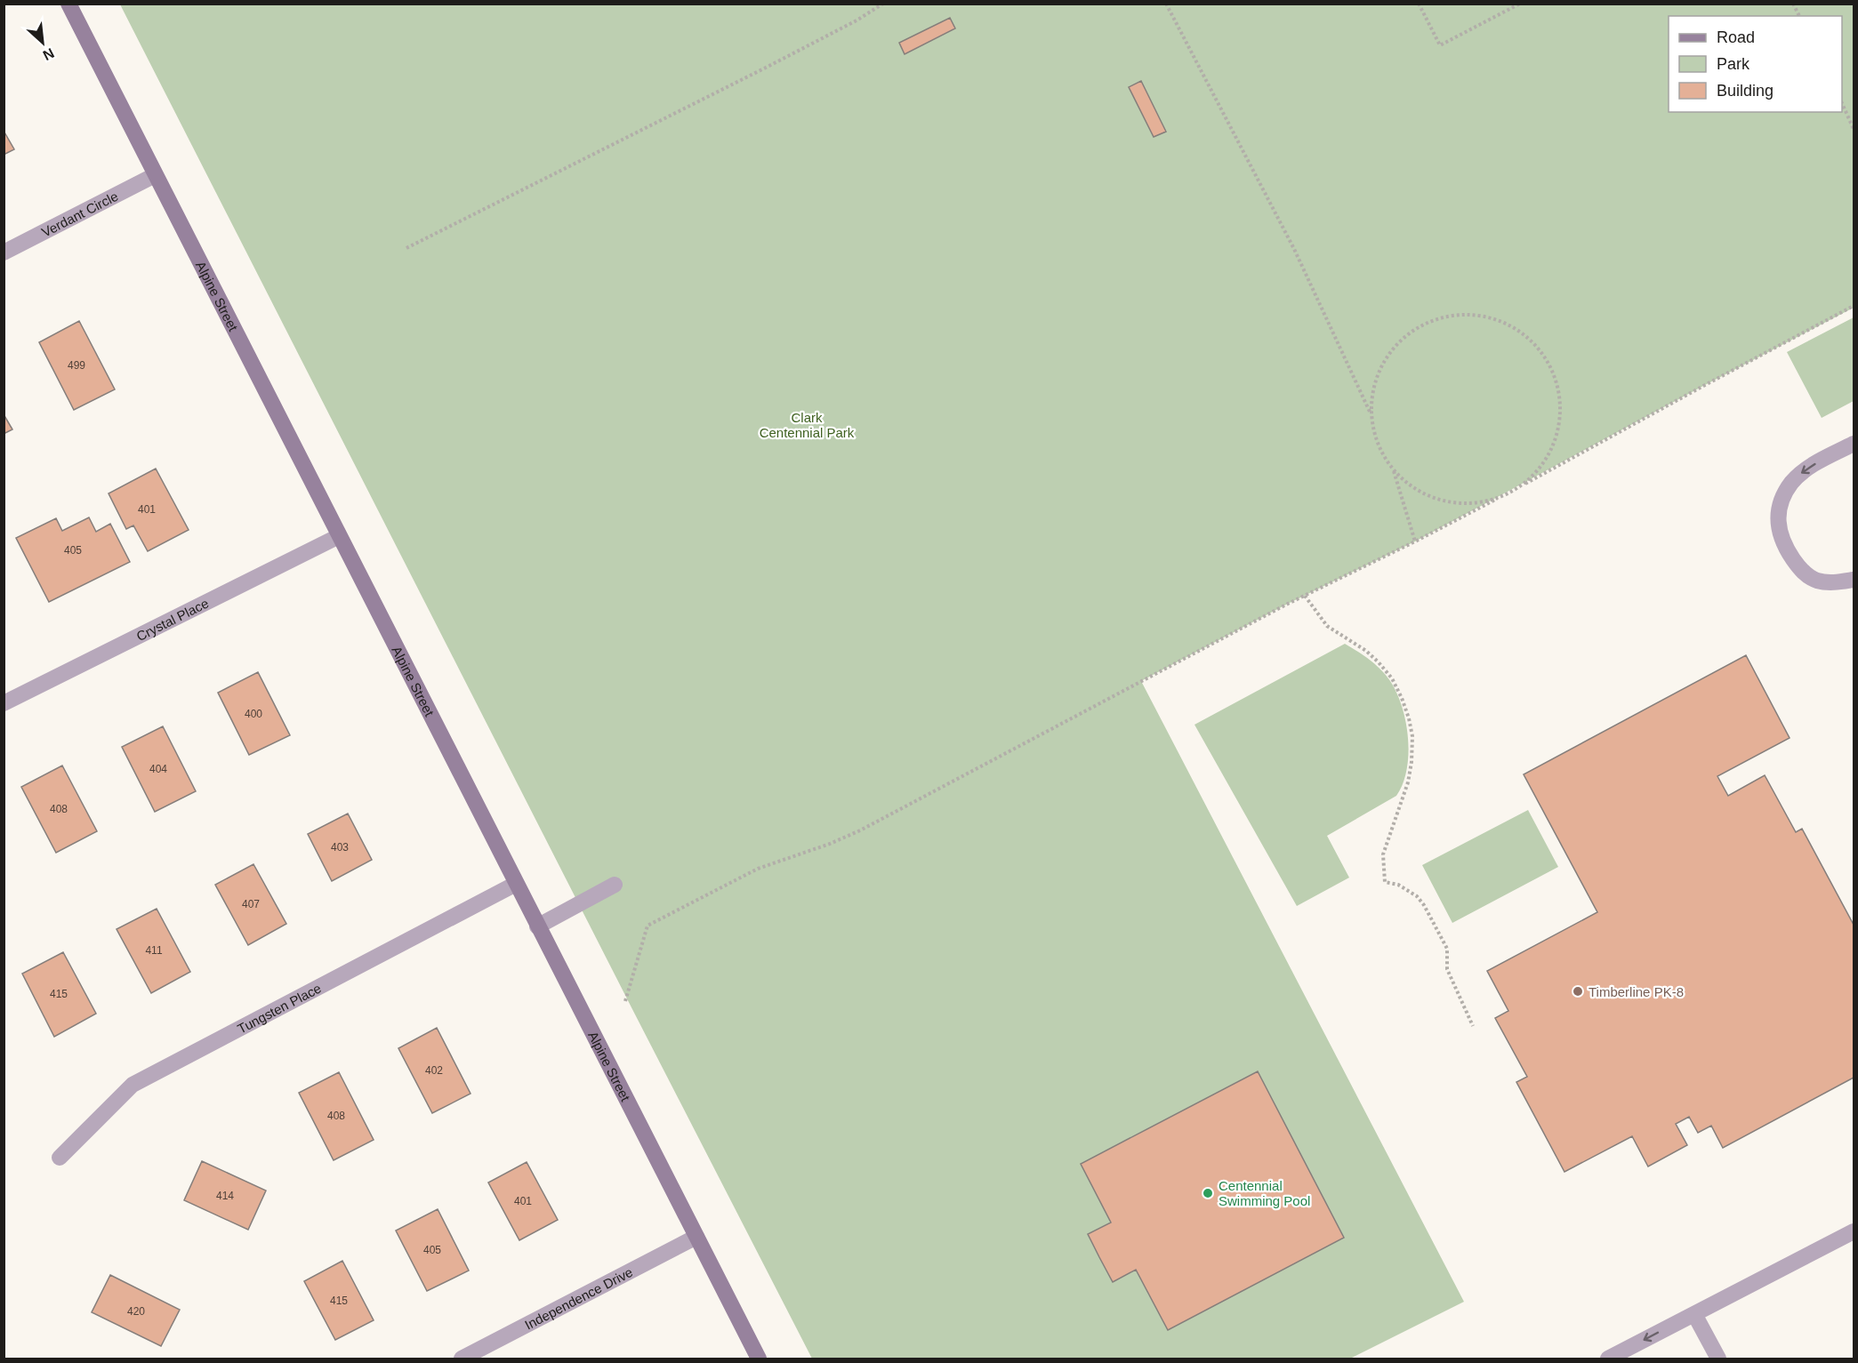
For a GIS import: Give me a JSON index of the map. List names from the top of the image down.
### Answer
{
  "streets": {
    "street": [
      "Verdant Circle",
      "Alpine Street",
      "Crystal Place",
      "Tungsten Place",
      "Independence Drive"
    ]
  },
  "crossings": [
    ["Verdant Circle", "Alpine Street"],
    ["Alpine Street", "Crystal Place"],
    ["Alpine Street", "Tungsten Place"],
    ["Alpine Street", "Independence Drive"]
  ],
  "parks": ["Clark Centennial Park"],
  "places": ["Timberline PK-8", "Centennial Swimming Pool"],
  "house_numbers": [
    "499",
    "401",
    "405",
    "400",
    "404",
    "408",
    "403",
    "407",
    "411",
    "415",
    "402",
    "408",
    "414",
    "401",
    "405",
    "415",
    "420"
  ],
  "legend": ["Road", "Park", "Building"],
  "north": "bottom right"
}
